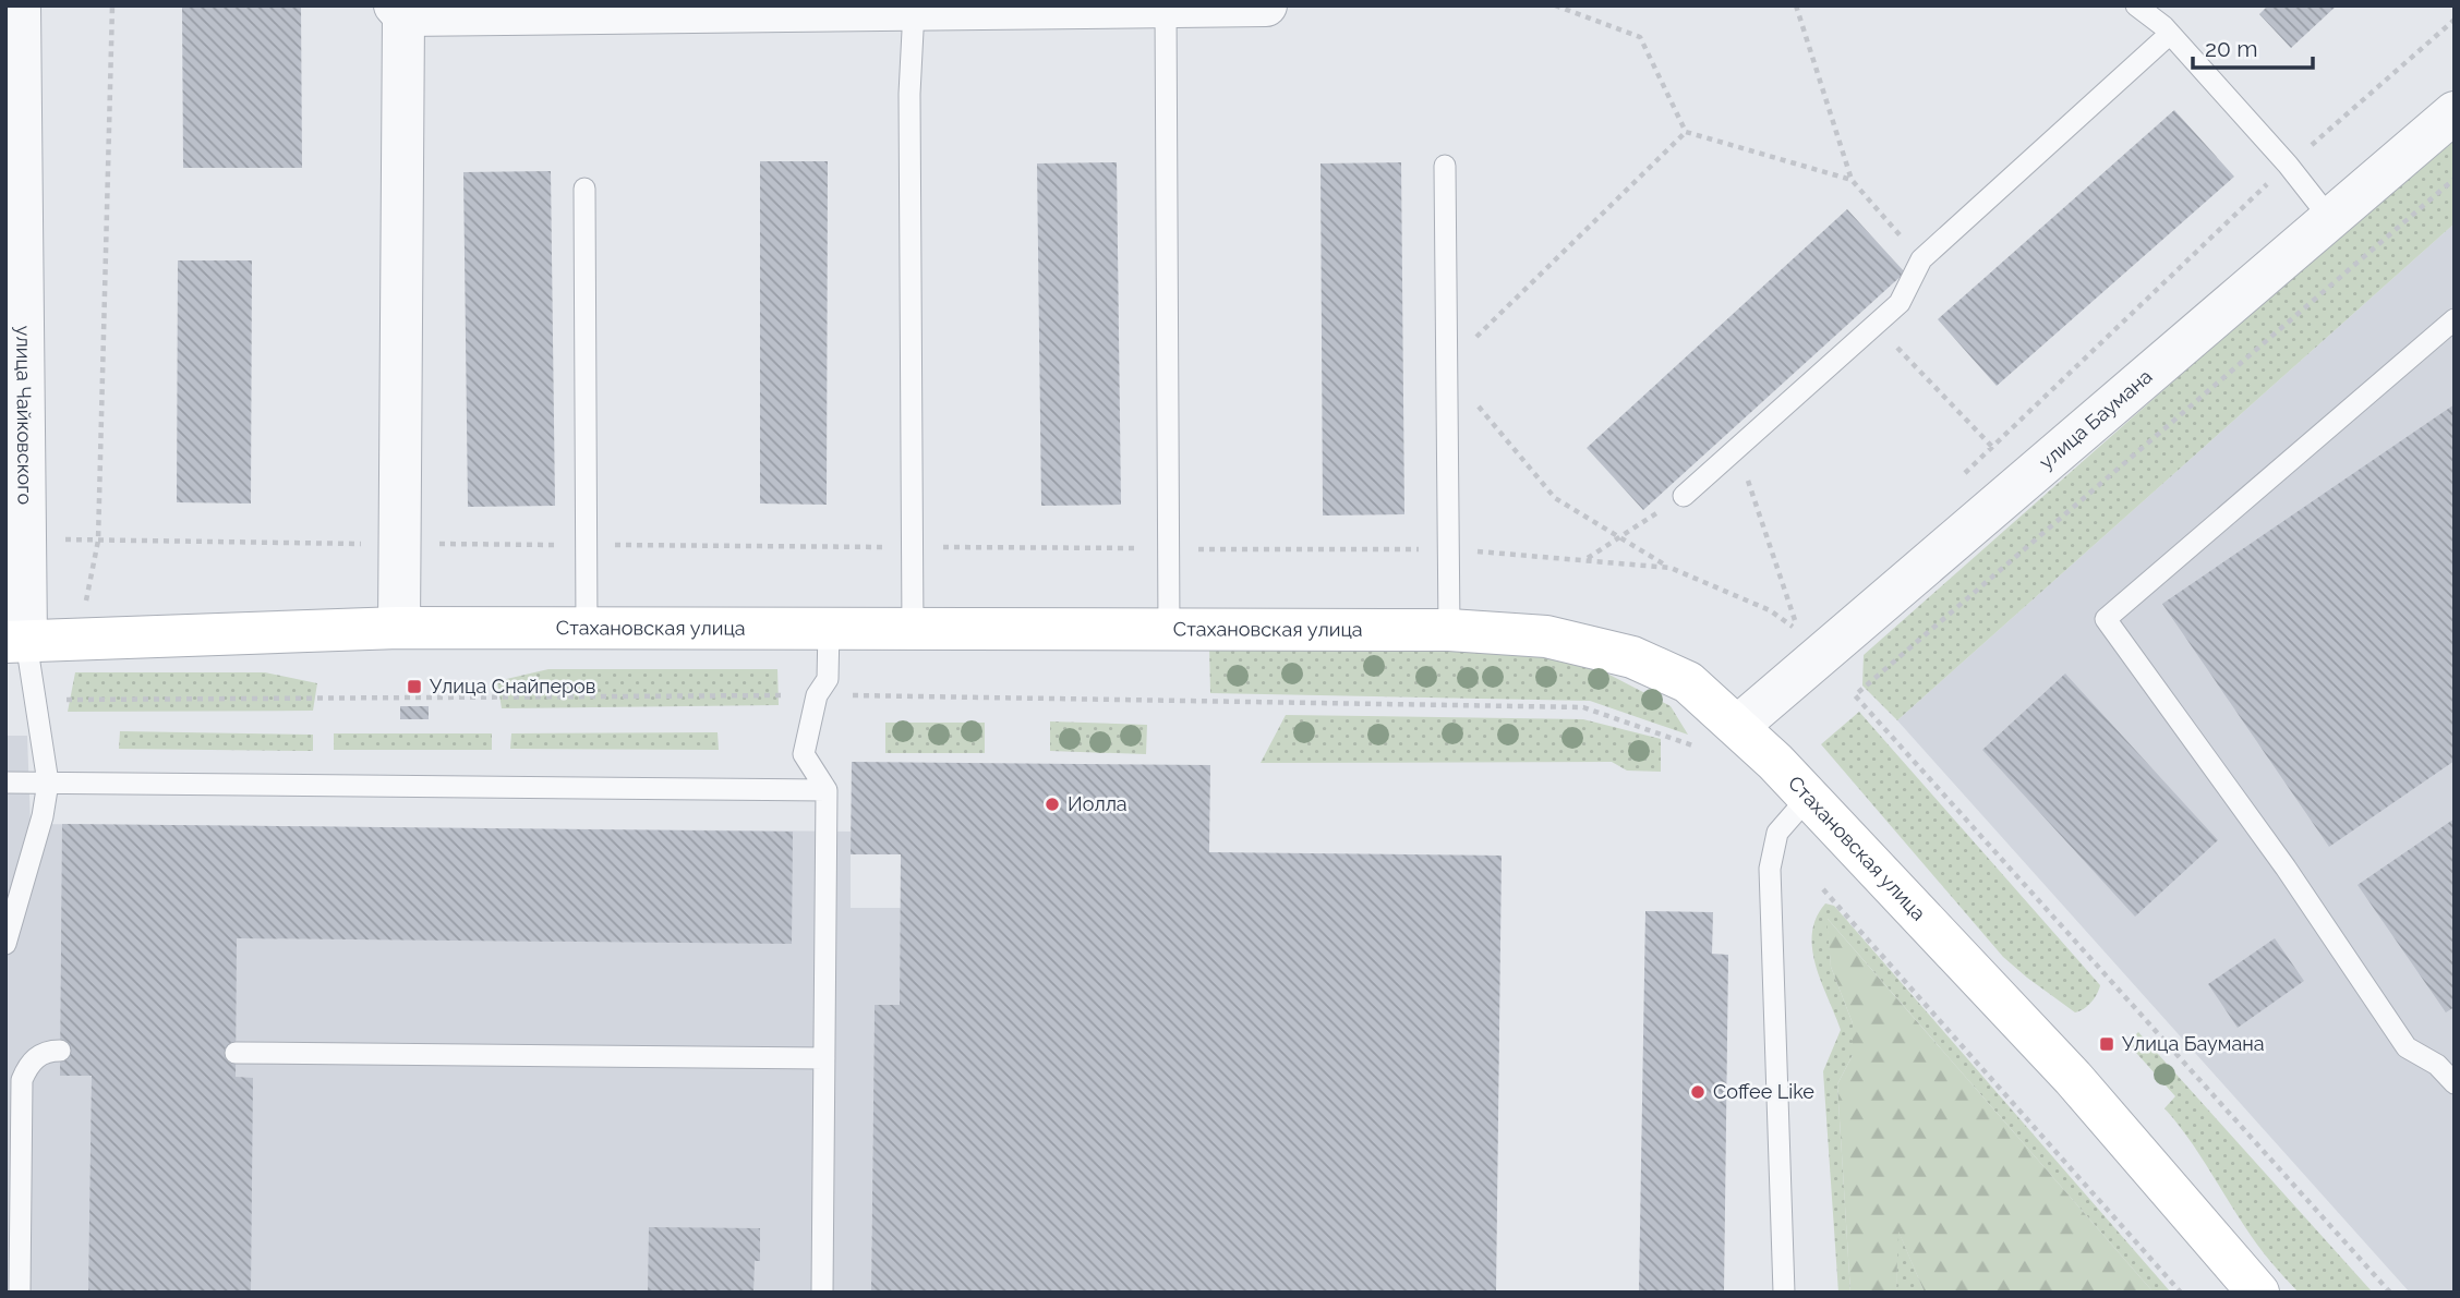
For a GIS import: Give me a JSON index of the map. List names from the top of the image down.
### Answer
{
  "streets": {
    "main road": ["Стахановская улица"],
    "street": ["улица Чайковского", "улица Баумана"]
  },
  "crossings": [
    ["улица Чайковского", "Стахановская улица"],
    ["улица Баумана", "Стахановская улица"]
  ],
  "places": {
    "transit": ["Улица Снайперов", "Улица Баумана"],
    "other": ["Иолла", "Coffee Like"]
  },
  "scale_bar": "20 m"
}
